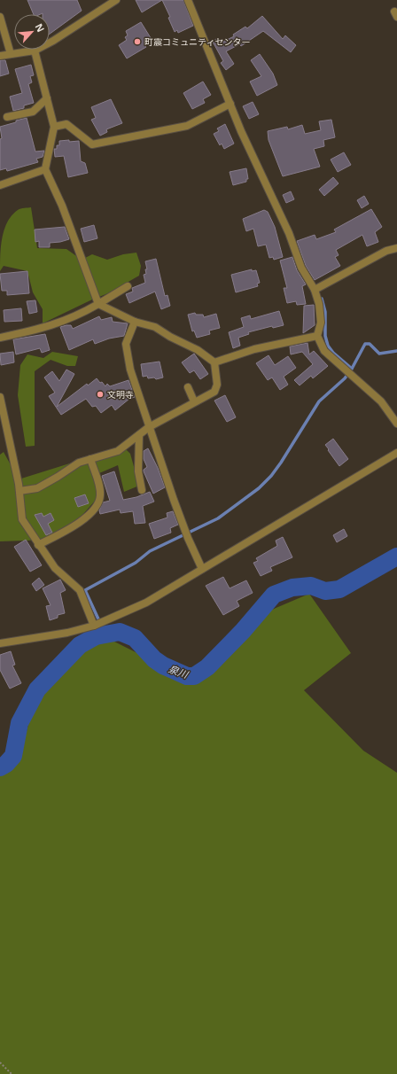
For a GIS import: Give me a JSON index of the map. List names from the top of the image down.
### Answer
{
  "water": ["泉川"],
  "places": ["町震コミュニティセンター", "文明寺"],
  "north": "top right"
}
